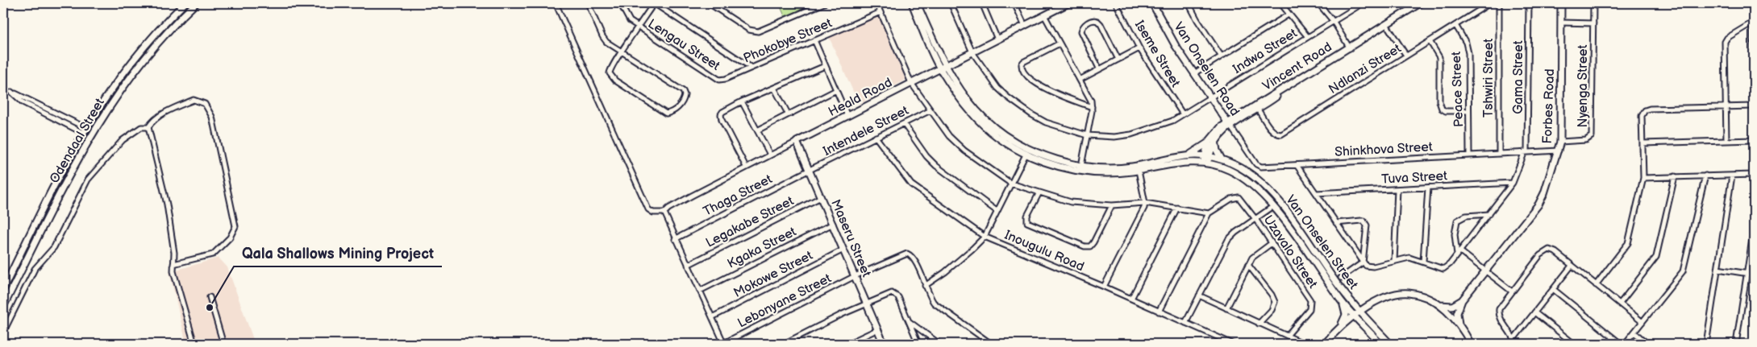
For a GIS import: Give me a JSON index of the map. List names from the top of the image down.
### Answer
{
  "streets": {
    "street": [
      "Phokobye Street",
      "Lengau Street",
      "Indwa Street",
      "Iseme Street",
      "Vincent Road",
      "Van Onselen Road",
      "Ndlanzi Street",
      "Gama Street",
      "Tshwiri Street",
      "Nyenga Street",
      "Peace Street",
      "Heald Road",
      "Forbes Road",
      "Intendele Street",
      "Odendaal Street",
      "Shinkhova Street",
      "Tuva Street",
      "Thaga Street",
      "Legakabe Street",
      "Maseru Street",
      "Van Onselen Street",
      "Kgaka Street",
      "Inougulu Road",
      "Uzavalo Street",
      "Mokowe Street",
      "Lebonyane Street"
    ]
  },
  "crossings": [
    ["Phokobye Street", "Lengau Street"],
    ["Indwa Street", "Iseme Street"],
    ["Indwa Street", "Van Onselen Road"],
    ["Indwa Street", "Heald Road"],
    ["Vincent Road", "Van Onselen Road"],
    ["Vincent Road", "Ndlanzi Street"],
    ["Vincent Road", "Shinkhova Street"],
    ["Vincent Road", "Van Onselen Street"],
    ["Van Onselen Road", "Shinkhova Street"],
    ["Ndlanzi Street", "Peace Street"],
    ["Gama Street", "Shinkhova Street"],
    ["Gama Street", "Tuva Street"],
    ["Tshwiri Street", "Shinkhova Street"],
    ["Nyenga Street", "Forbes Road"],
    ["Peace Street", "Shinkhova Street"],
    ["Heald Road", "Maseru Street"],
    ["Heald Road", "Van Onselen Street"],
    ["Forbes Road", "Shinkhova Street"],
    ["Intendele Street", "Thaga Street"],
    ["Intendele Street", "Maseru Street"],
    ["Intendele Street", "Inougulu Road"],
    ["Thaga Street", "Maseru Street"],
    ["Legakabe Street", "Maseru Street"],
    ["Maseru Street", "Kgaka Street"],
    ["Maseru Street", "Mokowe Street"],
    ["Maseru Street", "Lebonyane Street"]
  ],
  "places": ["Qala Shallows Mining Project"]
}
